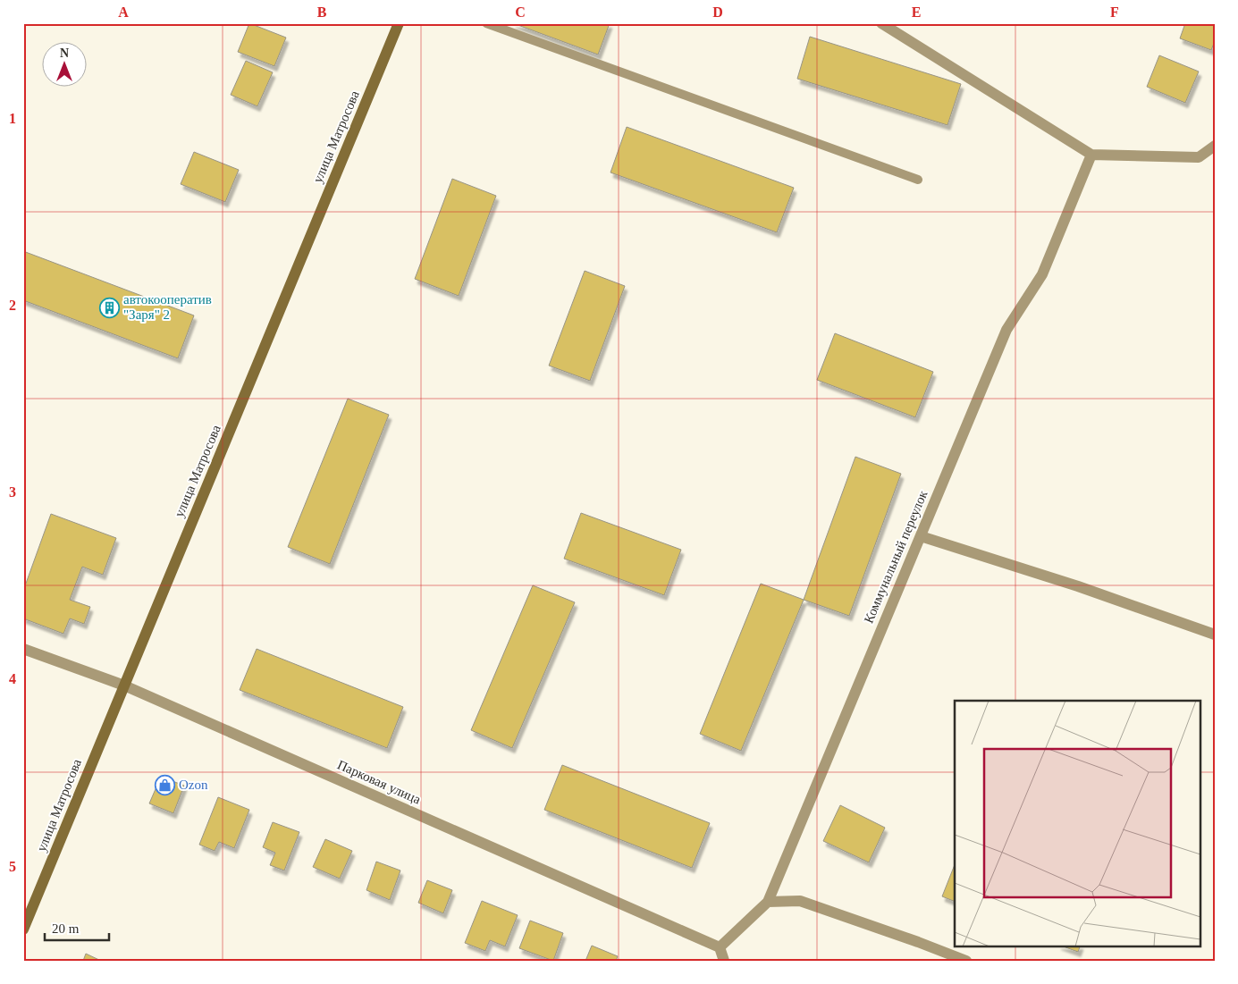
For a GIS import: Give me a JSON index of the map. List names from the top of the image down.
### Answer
{
  "streets": {
    "street": ["улица Матросова", "Коммунальный переулок", "Парковая улица"]
  },
  "crossings": [
    ["улица Матросова", "Парковая улица"],
    ["Коммунальный переулок", "Парковая улица"]
  ],
  "places": {
    "building": ["автокооператив \"Заря\" 2"],
    "shop": ["Ozon"]
  },
  "scale_bar": "20 m",
  "north": "top",
  "grid": {
    "columns": [
      "A",
      "B",
      "C",
      "D",
      "E",
      "F"
    ],
    "rows": [
      "1",
      "2",
      "3",
      "4",
      "5"
    ]
  }
}
